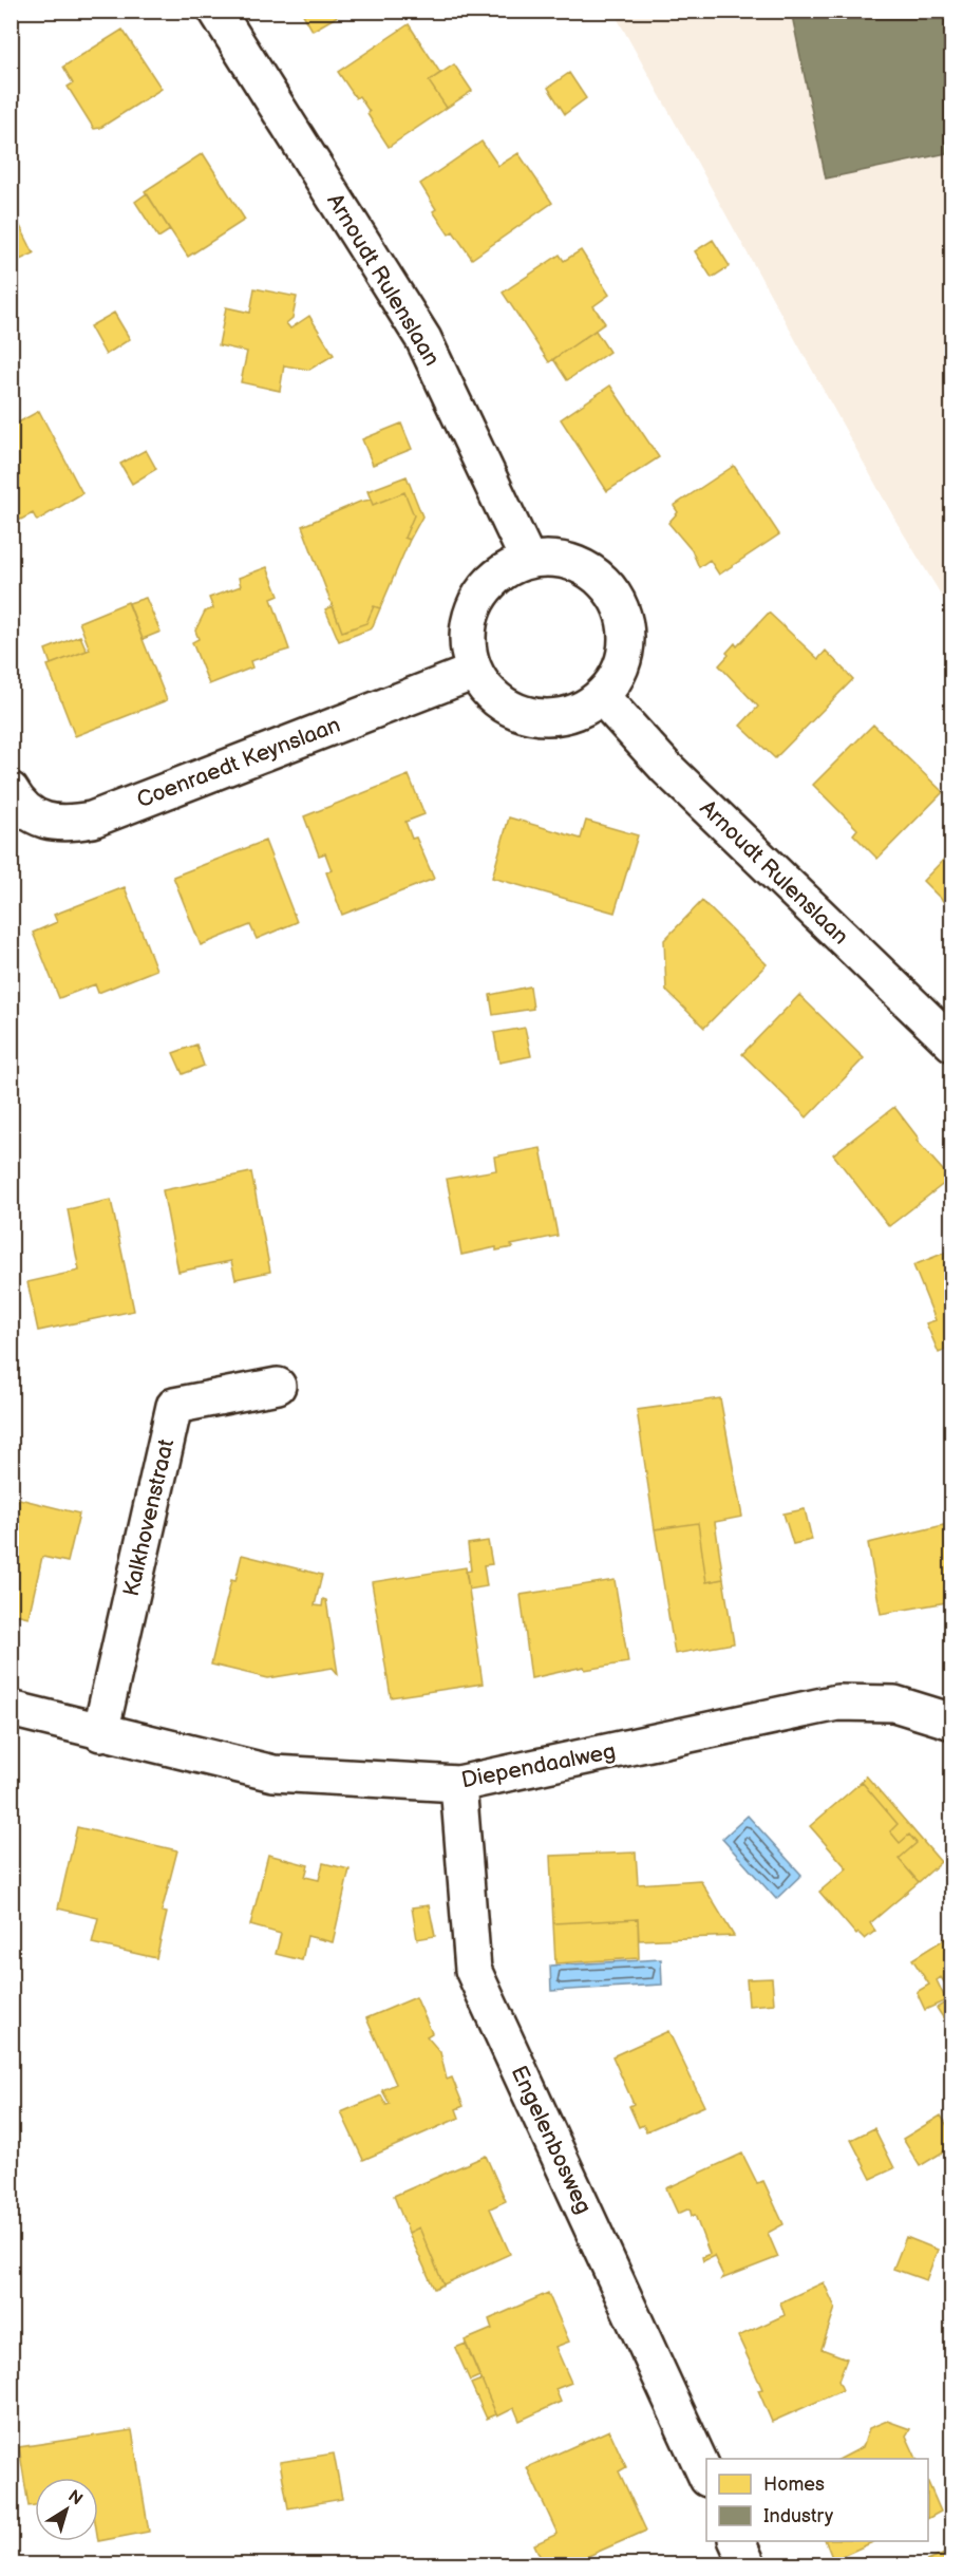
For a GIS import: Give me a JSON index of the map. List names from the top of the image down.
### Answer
{
  "streets": {
    "street": [
      "Arnoudt Rulenslaan",
      "Coenraedt Keynslaan",
      "Kalkhovenstraat",
      "Diependaalweg",
      "Engelenbosweg"
    ]
  },
  "crossings": [
    ["Arnoudt Rulenslaan", "Coenraedt Keynslaan"],
    ["Kalkhovenstraat", "Diependaalweg"],
    ["Diependaalweg", "Engelenbosweg"]
  ],
  "legend": ["Homes", "Industry"],
  "north": "top right"
}
